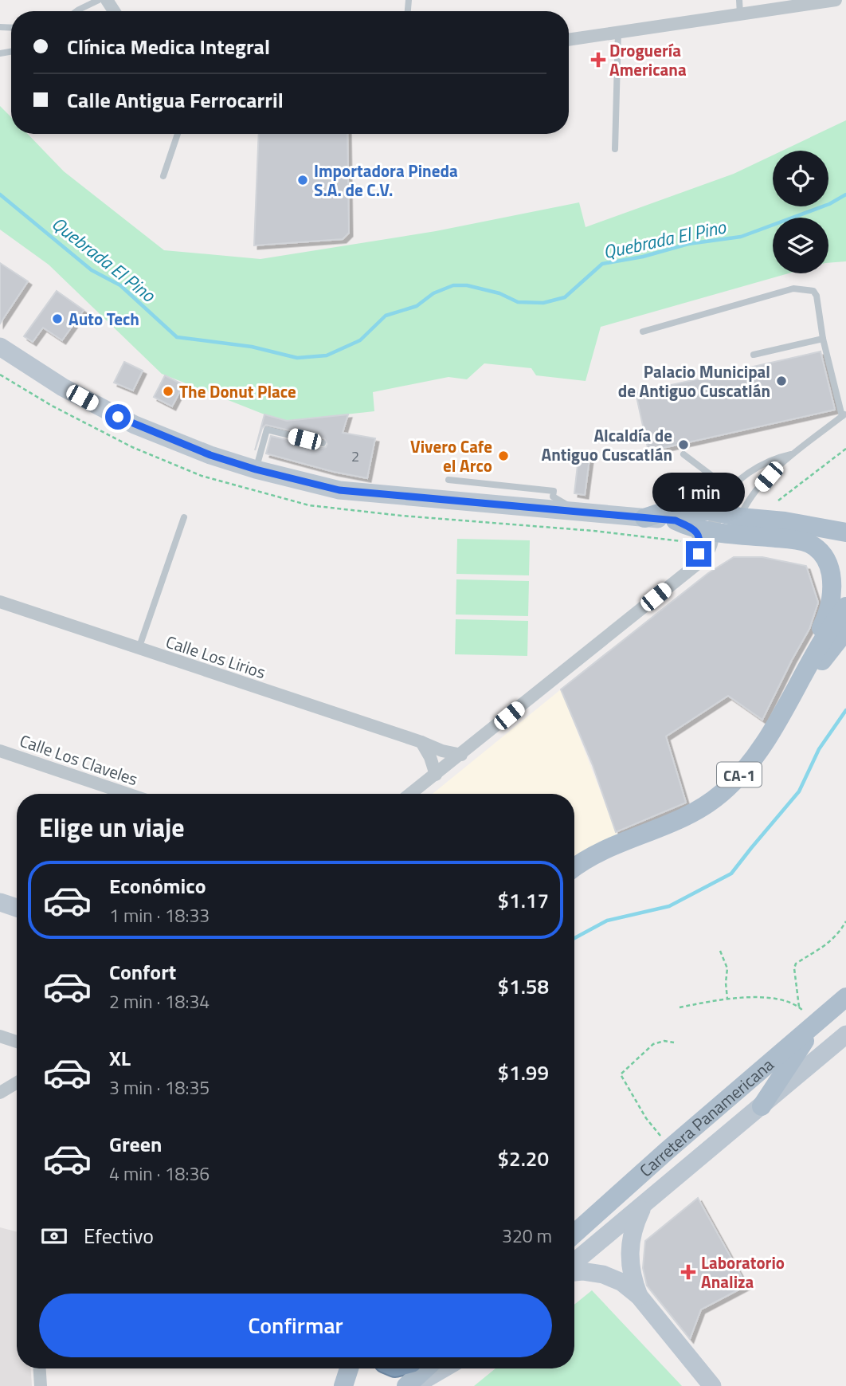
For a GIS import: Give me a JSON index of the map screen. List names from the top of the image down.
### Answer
{
  "streets": {
    "main road": ["CA-1", "Carretera Panamericana"],
    "street": ["Calle Los Lirios", "Calle Los Claveles"]
  },
  "water": ["Quebrada El Pino"],
  "places": {
    "health": ["Droguería Americana", "Laboratorio Analiza"],
    "other": [
      "Importadora Pineda S.A. de C.V.",
      "Auto Tech",
      "Palacio Municipal de Antiguo Cuscatlán",
      "The Donut Place",
      "Alcaldía de Antiguo Cuscatlán",
      "Vivero Cafe el Arco"
    ]
  },
  "house_numbers": ["2"],
  "page": {
    "banner": ["Clínica Medica Integral", "Calle Antigua Ferrocarril"],
    "bubble": "1 min",
    "heading": "Elige un viaje",
    "list": [
      {
        "name": "Económico",
        "note": "1 min · 18:33",
        "value": "$1.17"
      },
      {
        "name": "Confort",
        "note": "2 min · 18:34",
        "value": "$1.58"
      },
      {
        "name": "XL",
        "note": "3 min · 18:35",
        "value": "$1.99"
      },
      {
        "name": "Green",
        "note": "4 min · 18:36",
        "value": "$2.20"
      }
    ],
    "pay": ["Efectivo", "320 m"],
    "buttons": "Confirmar"
  }
}
